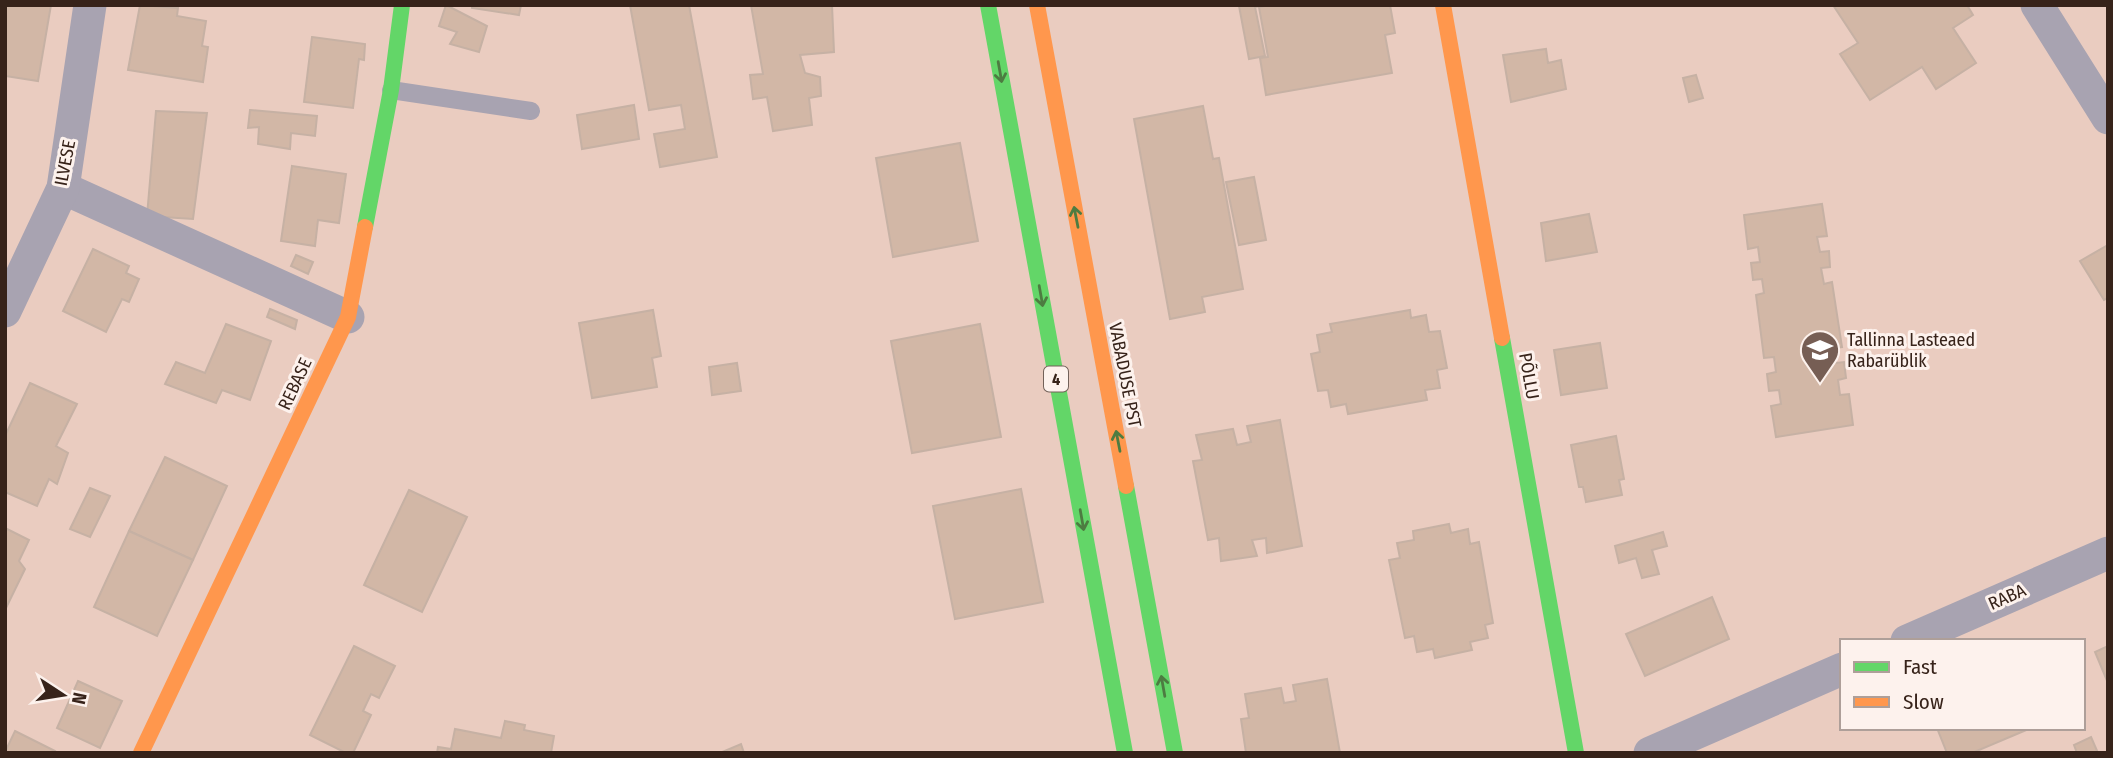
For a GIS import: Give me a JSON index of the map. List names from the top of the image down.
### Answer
{
  "streets": {
    "main road": [
      "VABADUSE PST",
      "PÕLLU",
      "4",
      "REBASE"
    ],
    "street": ["ILVESE", "RABA"]
  },
  "places": {
    "school or university": ["Tallinna Lasteaed Rabarüblik"]
  },
  "legend": ["Fast", "Slow"],
  "north": "right"
}
